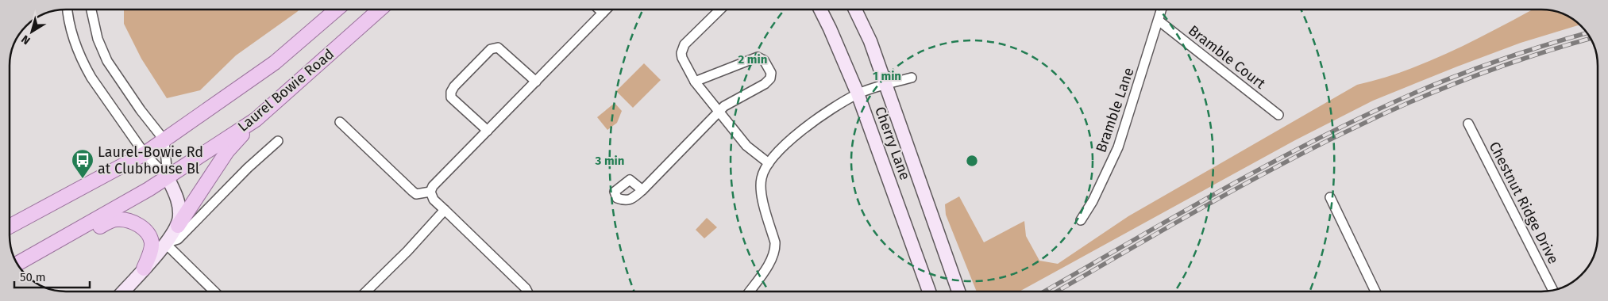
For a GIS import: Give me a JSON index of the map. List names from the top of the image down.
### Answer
{
  "streets": {
    "main road": ["Laurel Bowie Road", "Cherry Lane"],
    "street": ["Bramble Court", "Bramble Lane", "Chestnut Ridge Drive"]
  },
  "crossings": [
    ["Bramble Court", "Bramble Lane"]
  ],
  "places": {
    "bus stop": ["Laurel-Bowie Rd at Clubhouse Bl"]
  },
  "scale_bar": "50 m",
  "north": "bottom left",
  "rings": ["2 min", "1 min", "3 min"]
}
